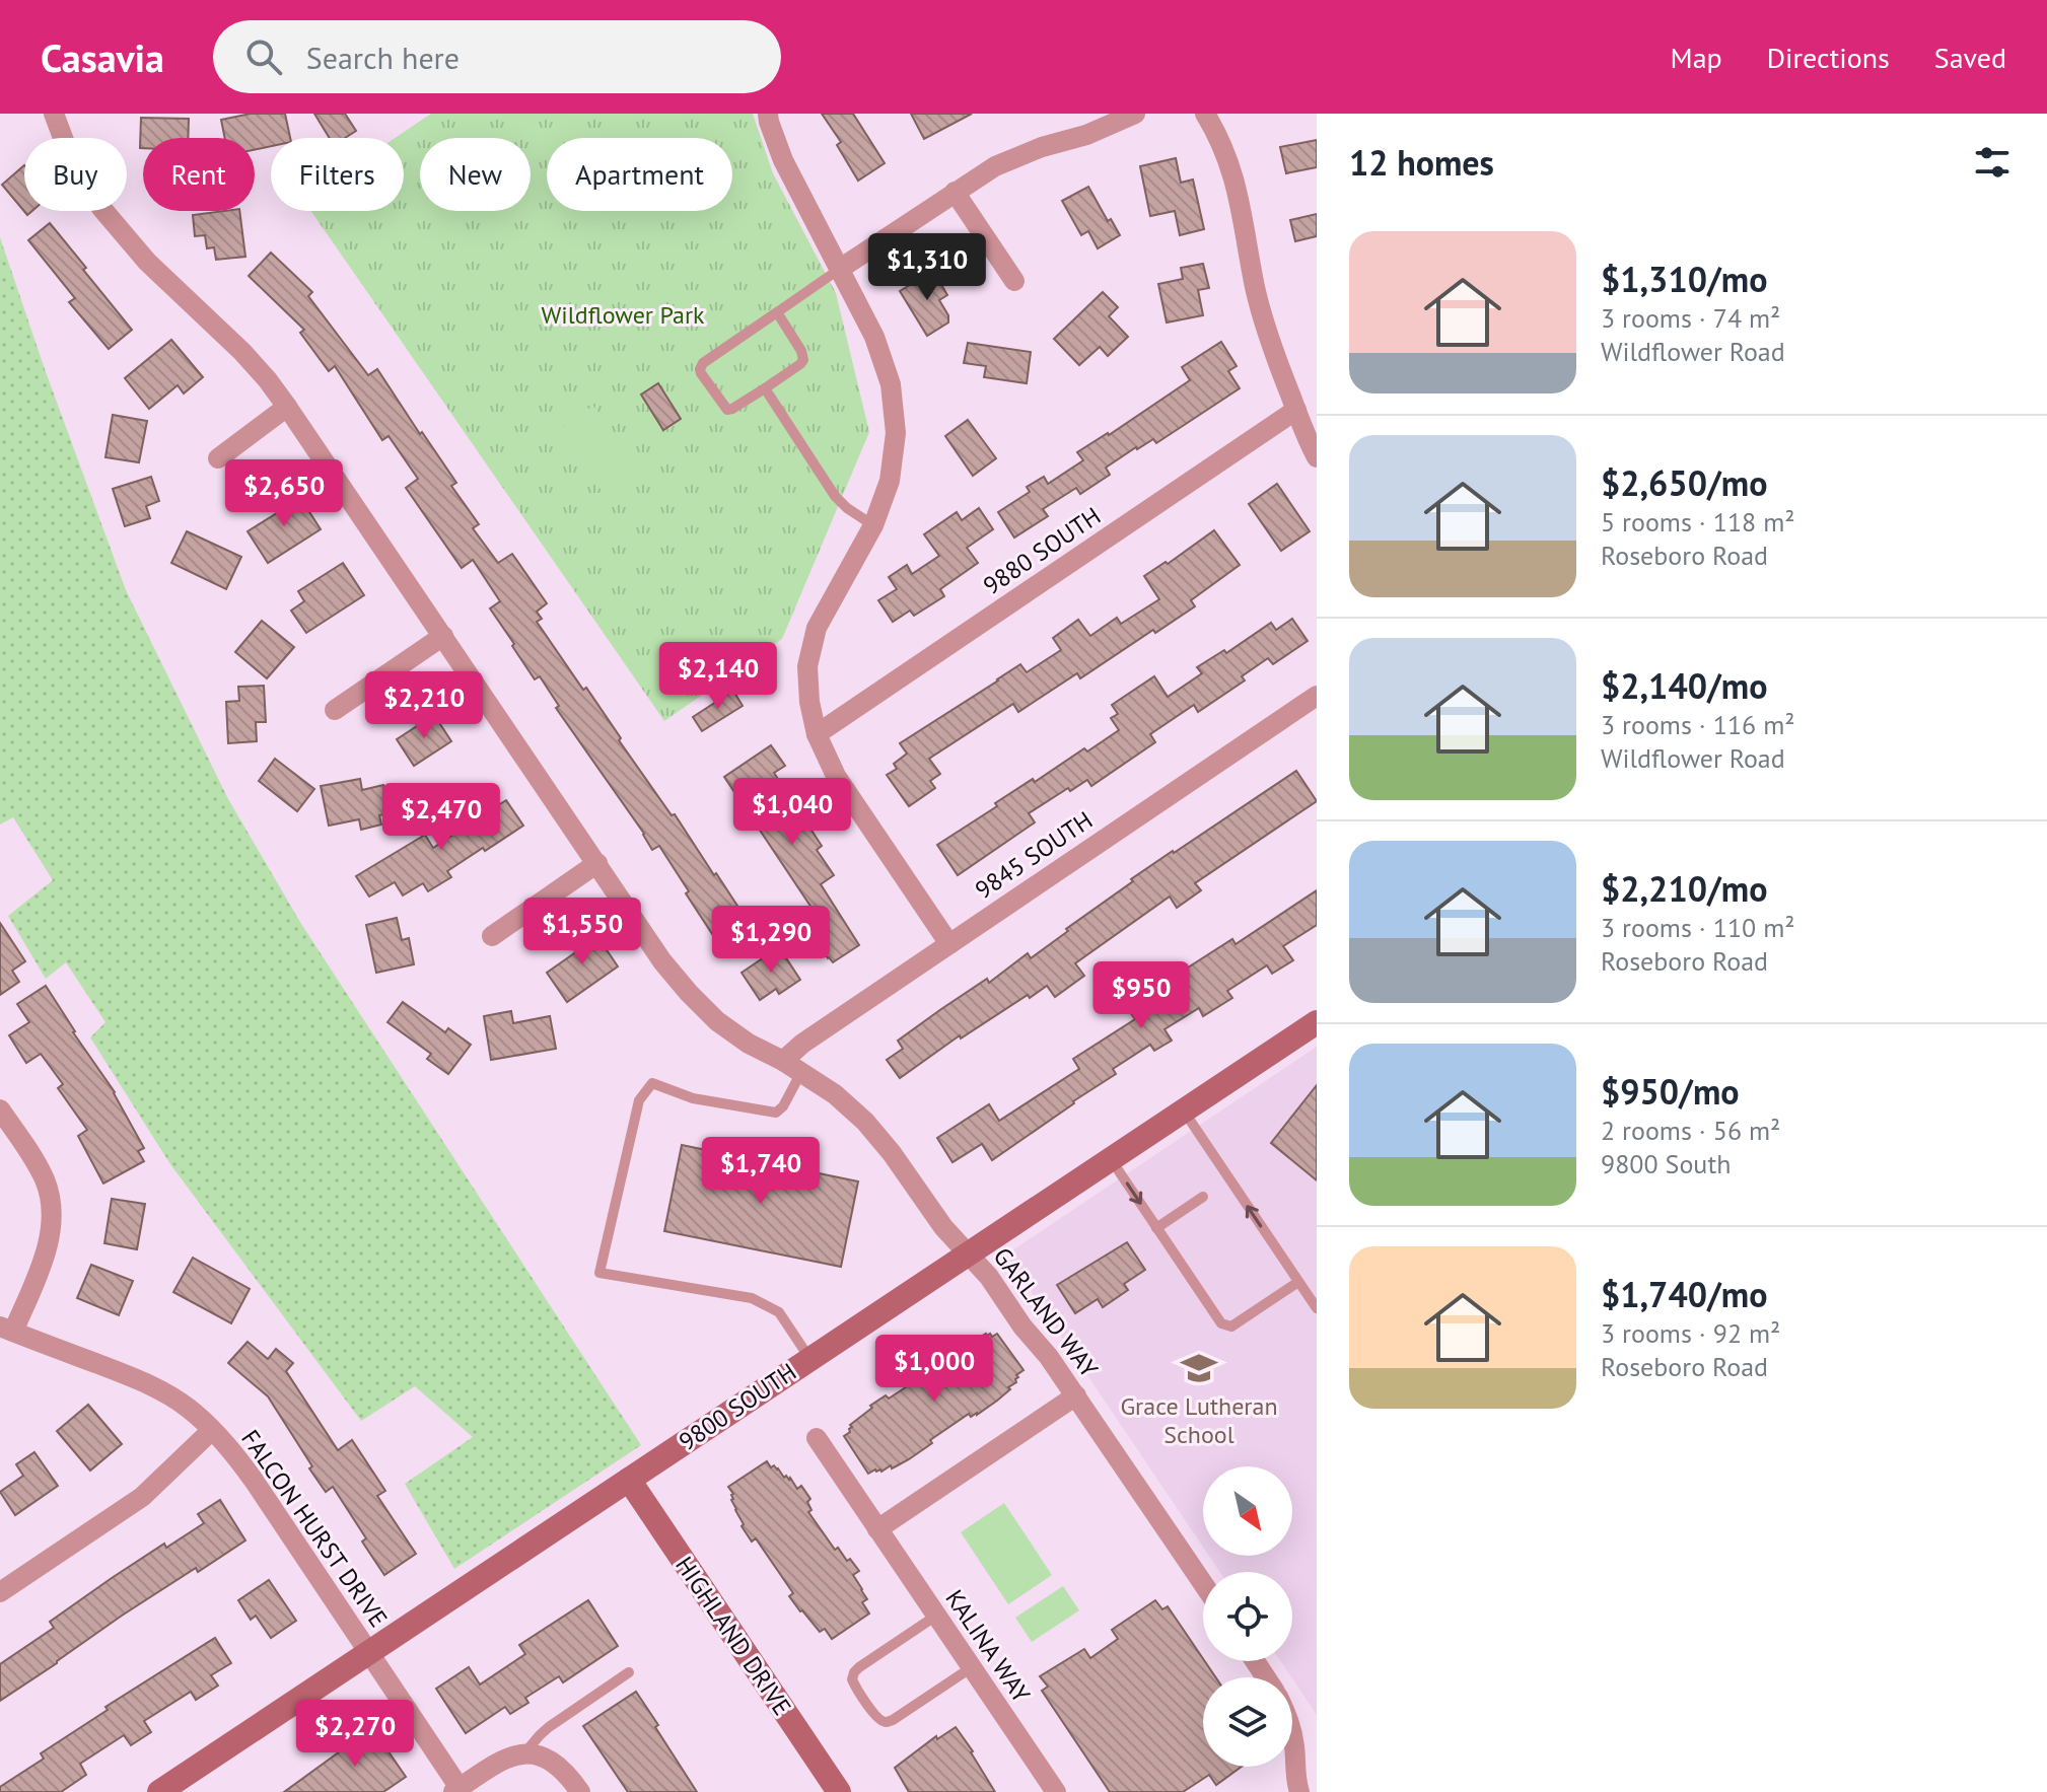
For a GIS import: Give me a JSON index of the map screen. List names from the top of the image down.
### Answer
{
  "streets": {
    "street": [
      "9880 SOUTH",
      "9845 SOUTH",
      "GARLAND WAY",
      "9800 SOUTH",
      "FALCON HURST DRIVE",
      "HIGHLAND DRIVE",
      "KALINA WAY"
    ]
  },
  "crossings": [
    ["9845 SOUTH", "GARLAND WAY"],
    ["GARLAND WAY", "9800 SOUTH"],
    ["9800 SOUTH", "FALCON HURST DRIVE"],
    ["9800 SOUTH", "HIGHLAND DRIVE"]
  ],
  "parks": ["Wildflower Park"],
  "places": {
    "school or university": ["Grace Lutheran School"]
  },
  "north": "bottom right",
  "page": {
    "header": "Casavia",
    "search": "Search here",
    "nav": ["Map", "Directions", "Saved"],
    "heading": "12 homes",
    "chip": [
      "Buy",
      "Rent",
      "Filters",
      "New",
      "Apartment"
    ],
    "list": [
      {
        "name": "$1,310/mo",
        "note": "3 rooms · 74 m² · Wildflower Road"
      },
      {
        "name": "$2,650/mo",
        "note": "5 rooms · 118 m² · Roseboro Road"
      },
      {
        "name": "$2,140/mo",
        "note": "3 rooms · 116 m² · Wildflower Road"
      },
      {
        "name": "$2,210/mo",
        "note": "3 rooms · 110 m² · Roseboro Road"
      },
      {
        "name": "$950/mo",
        "note": "2 rooms · 56 m² · 9800 South"
      },
      {
        "name": "$1,740/mo",
        "note": "3 rooms · 92 m² · Roseboro Road"
      }
    ],
    "price": [
      "$1,310",
      "$2,650",
      "$2,140",
      "$2,210",
      "$1,040",
      "$2,470",
      "$1,550",
      "$1,290",
      "$950",
      "$1,740",
      "$1,000",
      "$2,270"
    ]
  }
}
